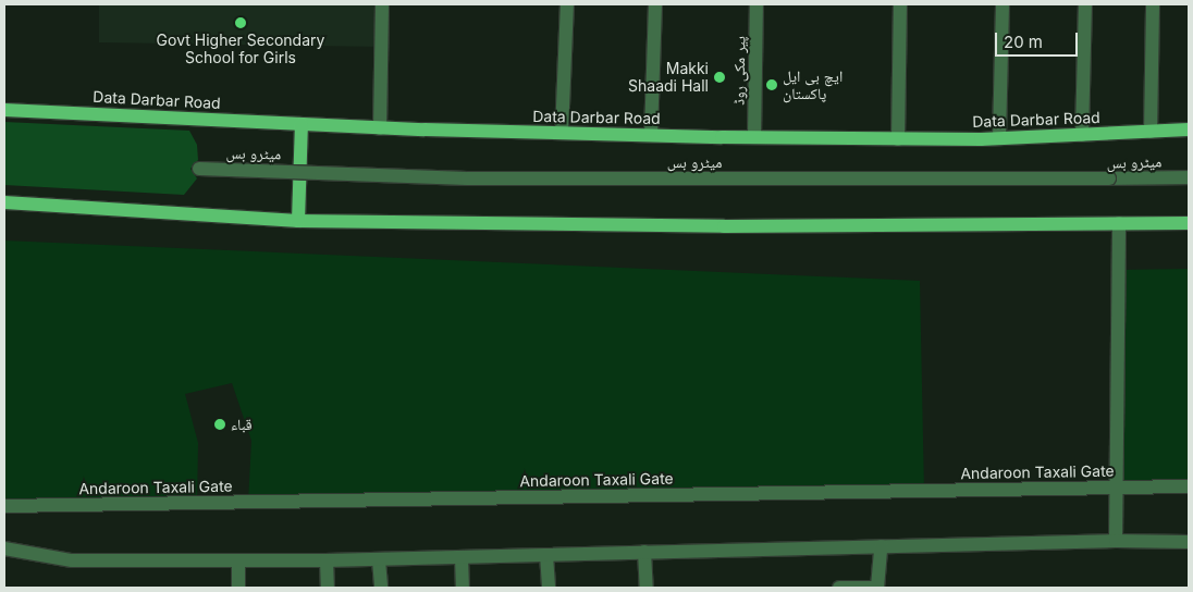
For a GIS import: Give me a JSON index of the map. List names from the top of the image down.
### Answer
{
  "streets": {
    "main road": ["Data Darbar Road"],
    "street": ["پیر مکی روڈ", "میٹرو بس", "Andaroon Taxali Gate"]
  },
  "crossings": [
    ["پیر مکی روڈ", "Data Darbar Road"]
  ],
  "places": [
    "Govt Higher Secondary School for Girls",
    "Makki Shaadi Hall",
    "ایچ بی ایل پاکستان",
    "قباء"
  ],
  "scale_bar": "20 m"
}
